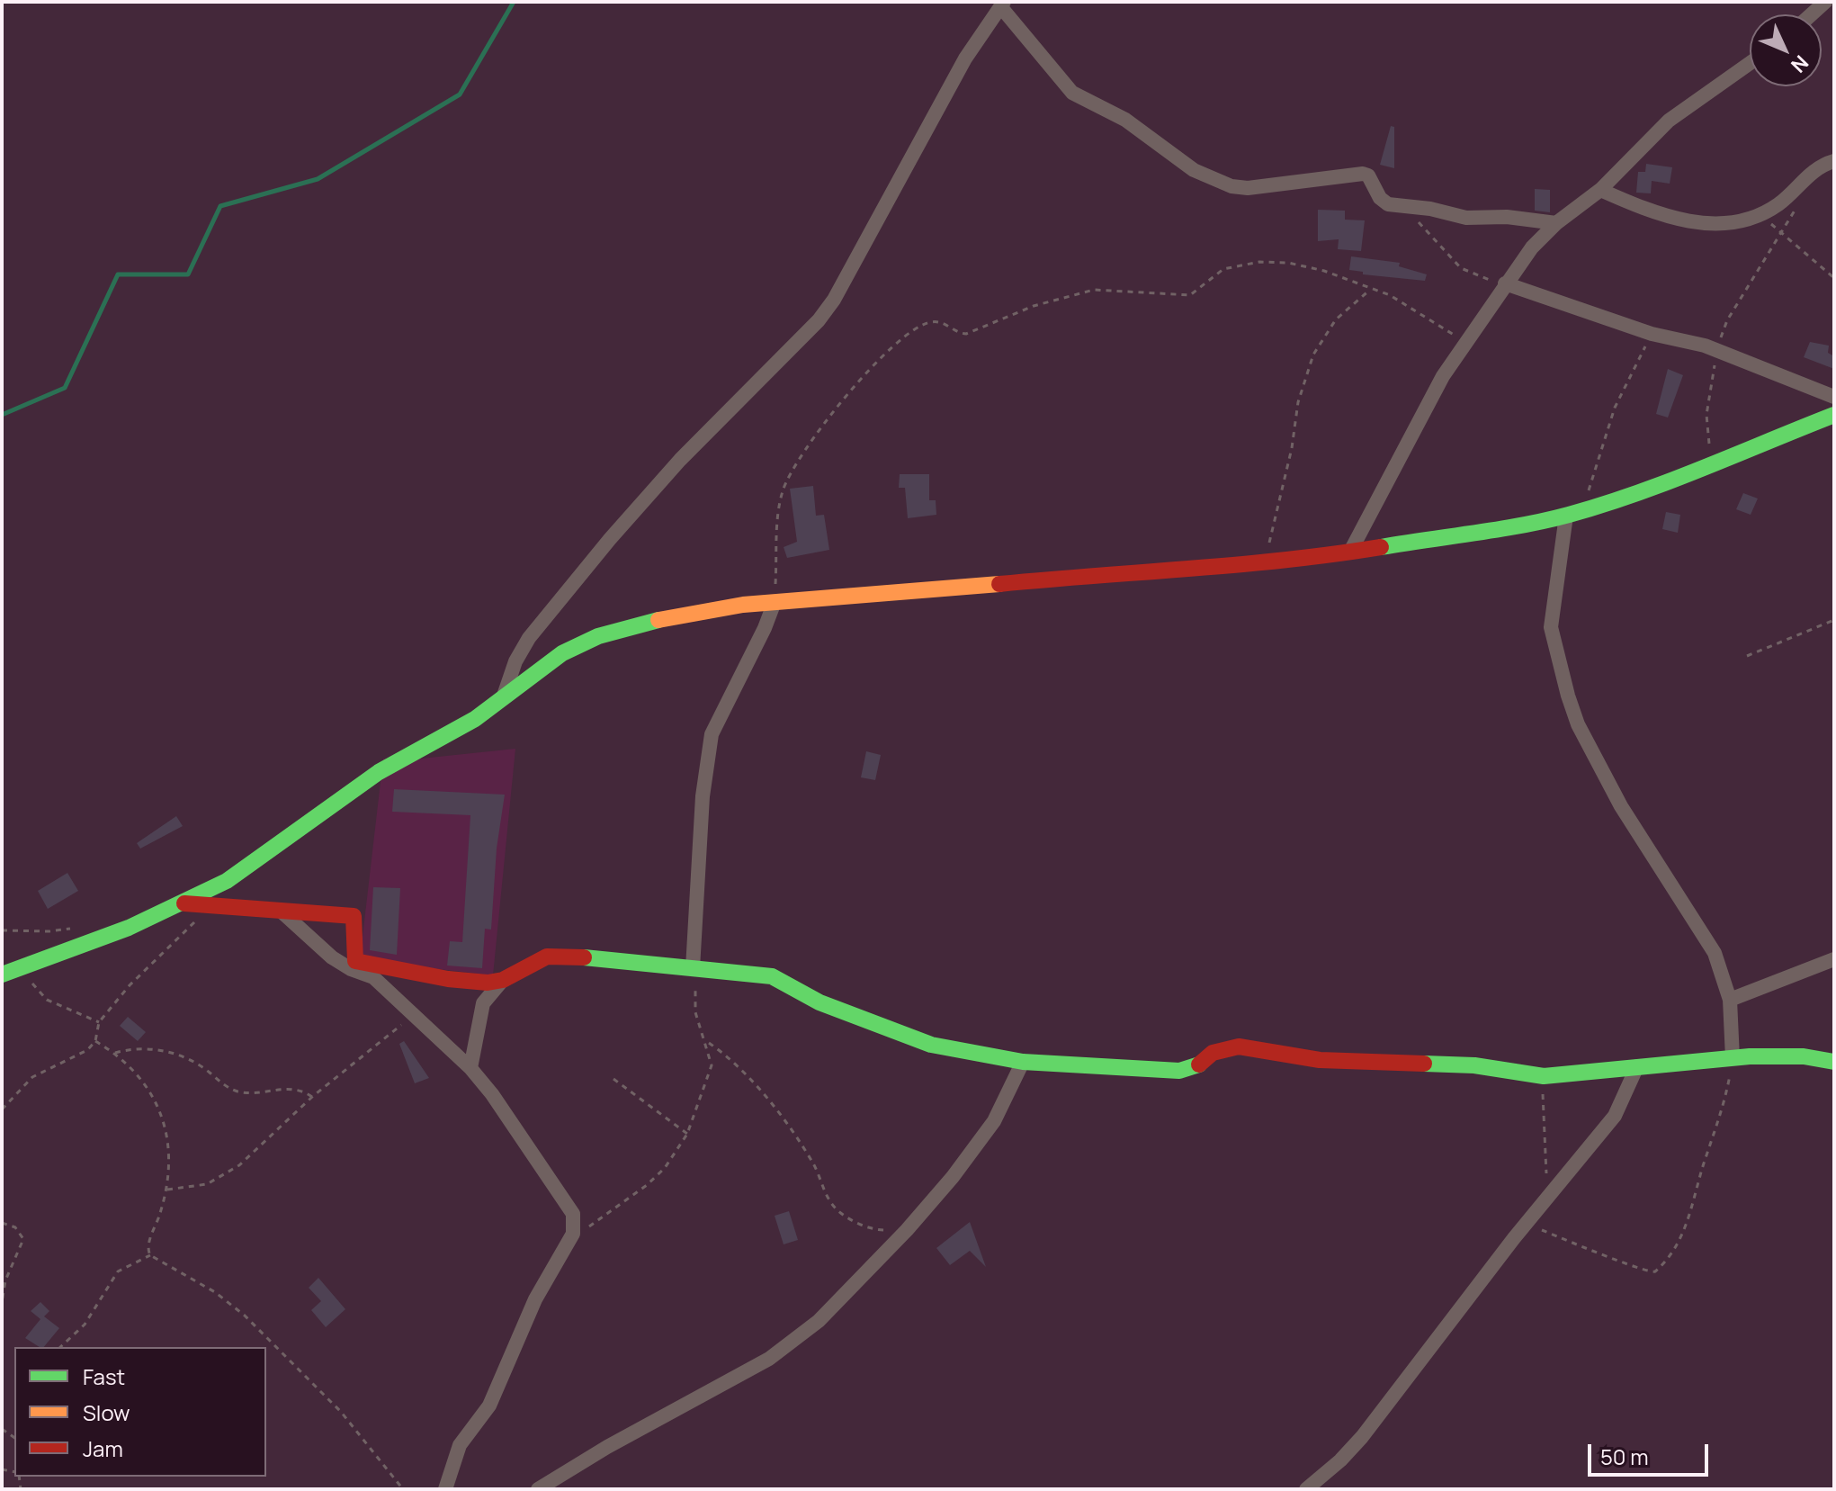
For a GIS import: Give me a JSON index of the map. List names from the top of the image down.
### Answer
{
  "legend": ["Fast", "Slow", "Jam"],
  "scale_bar": "50 m",
  "north": "bottom right"
}
